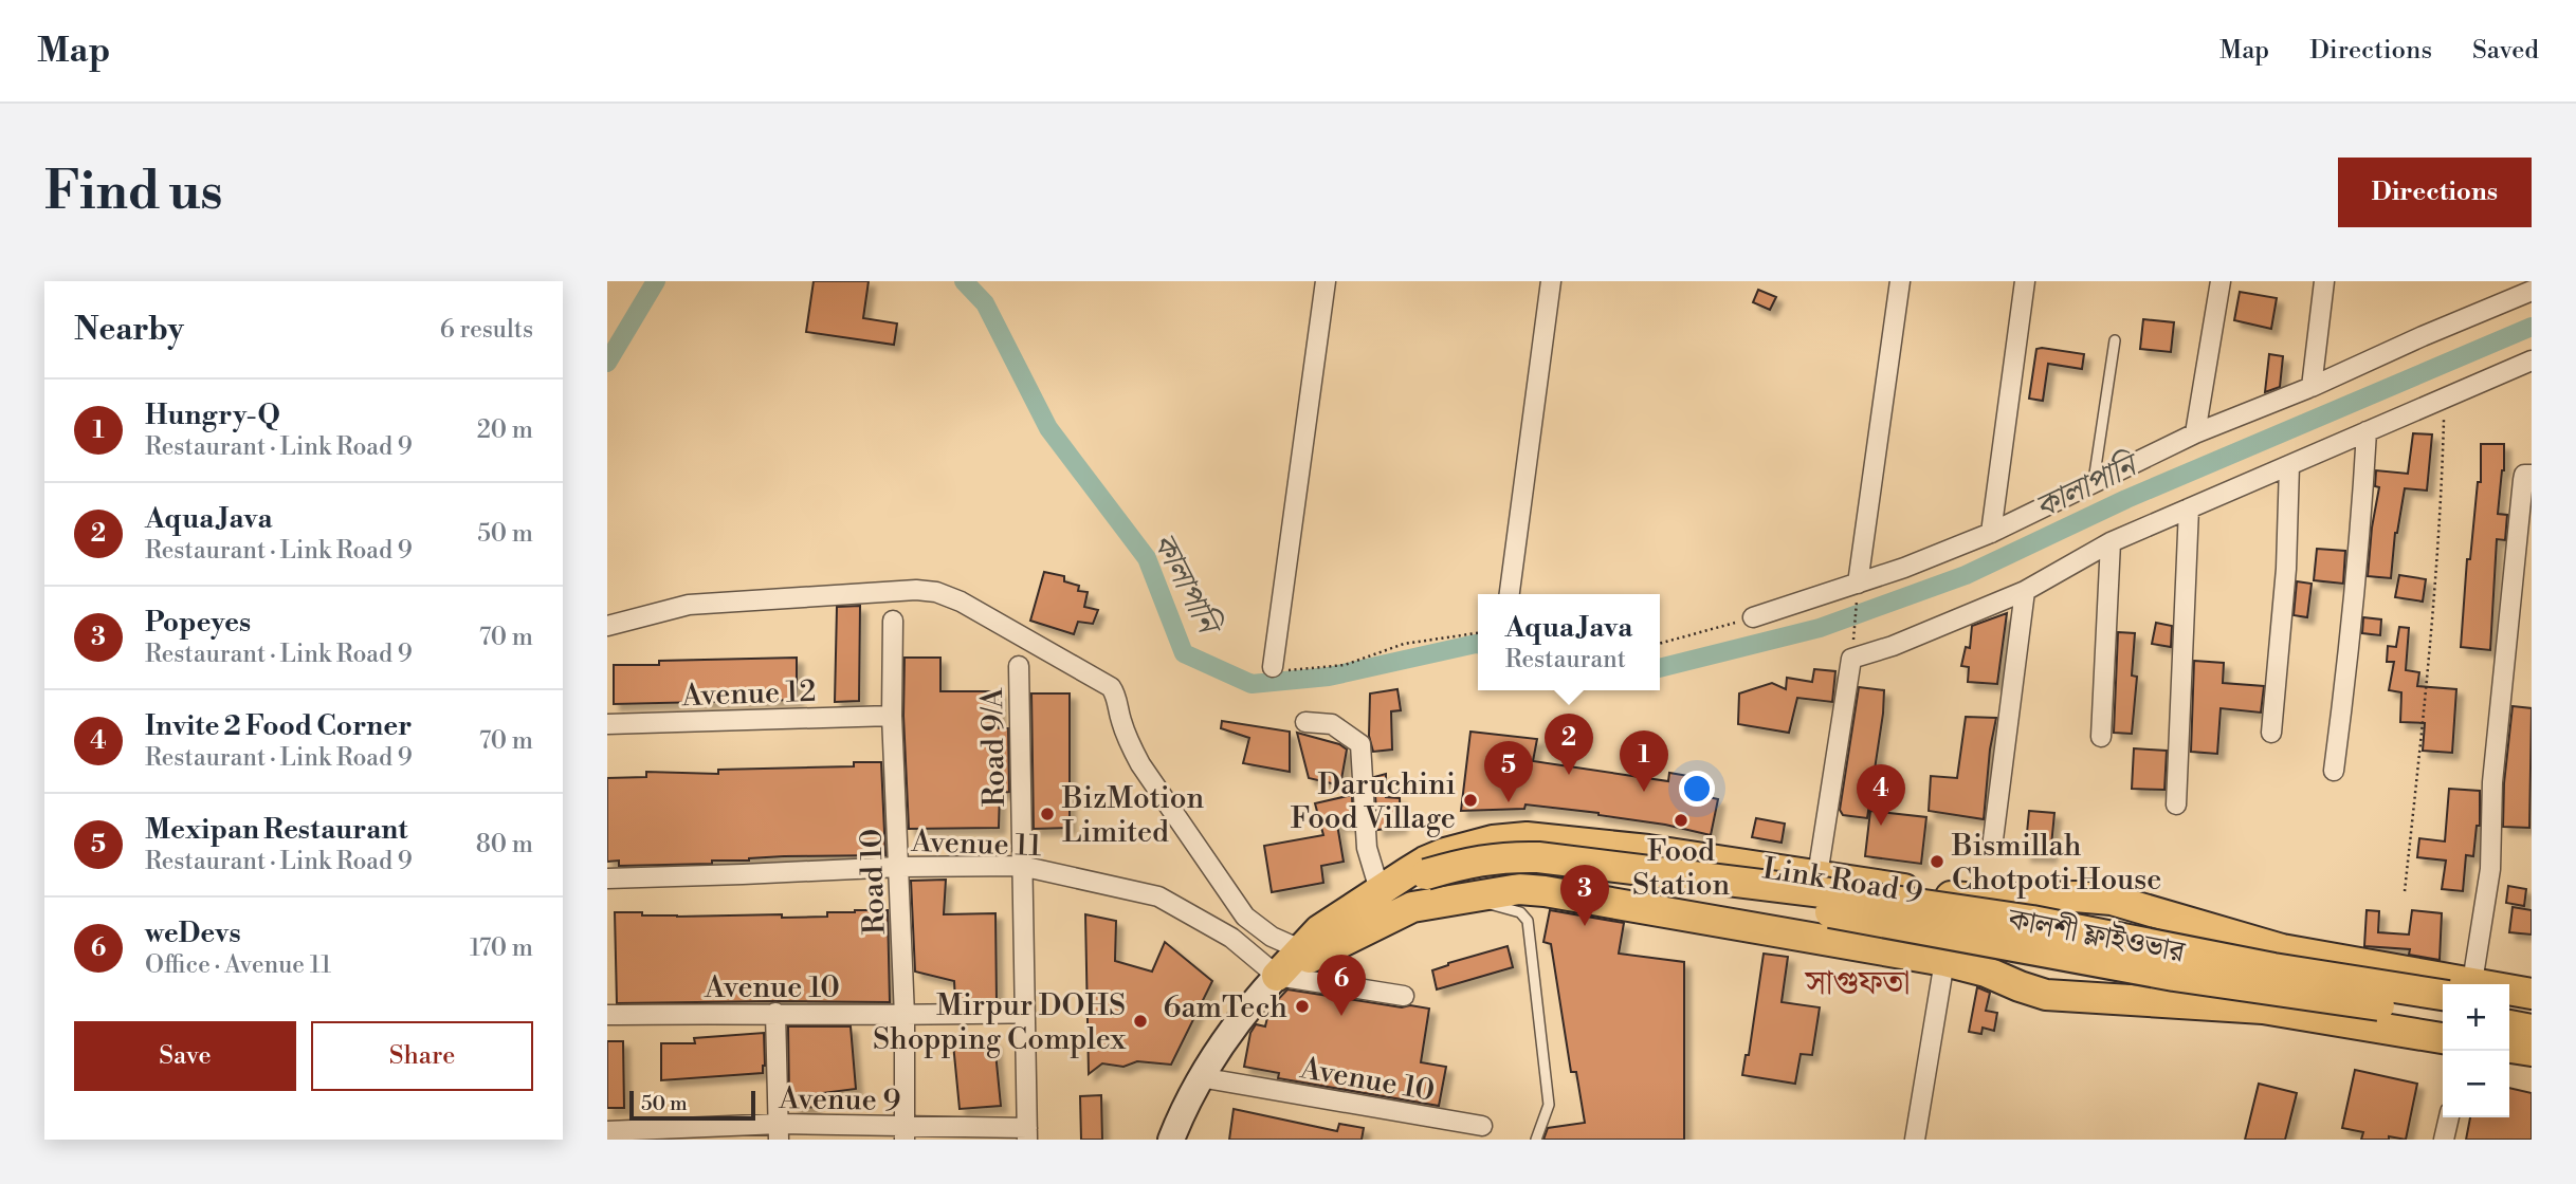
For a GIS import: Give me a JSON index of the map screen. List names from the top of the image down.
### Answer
{
  "streets": {
    "main road": ["Link Road 9", "কালশী ফ্লাইওভার"],
    "street": [
      "Avenue 12",
      "Road 9/A",
      "Avenue 11",
      "Road 10",
      "Avenue 10",
      "Avenue 9"
    ]
  },
  "crossings": [
    ["Avenue 12", "Road 10"],
    ["Road 9/A", "Avenue 11"],
    ["Road 9/A", "Avenue 10"],
    ["Road 9/A", "Avenue 9"],
    ["Avenue 11", "Link Road 9"],
    ["Avenue 11", "Road 10"],
    ["Link Road 9", "কালশী ফ্লাইওভার"],
    ["Link Road 9", "Avenue 10"],
    ["Road 10", "Avenue 10"],
    ["Road 10", "Avenue 9"]
  ],
  "districts": ["সাগুফতা"],
  "water": ["কালাপানি"],
  "places": [
    "Daruchini Food Village",
    "BizMotion Limited",
    "Food Station",
    "Bismillah Chotpoti House",
    "6amTech",
    "Mirpur DOHS Shopping Complex"
  ],
  "scale_bar": "50 m",
  "page": {
    "header": "Map",
    "nav": ["Map", "Directions", "Saved"],
    "buttons": [
      "Directions",
      ["Save", "Share"]
    ],
    "title": "Find us",
    "heading": ["Nearby", "6 results"],
    "list": [
      {
        "mark": "1",
        "name": "Hungry-Q",
        "note": "Restaurant · Link Road 9",
        "value": "20 m"
      },
      {
        "mark": "2",
        "name": "Aqua Java",
        "note": "Restaurant · Link Road 9",
        "value": "50 m"
      },
      {
        "mark": "3",
        "name": "Popeyes",
        "note": "Restaurant · Link Road 9",
        "value": "70 m"
      },
      {
        "mark": "4",
        "name": "Invite 2 Food Corner",
        "note": "Restaurant · Link Road 9",
        "value": "70 m"
      },
      {
        "mark": "5",
        "name": "Mexipan Restaurant",
        "note": "Restaurant · Link Road 9",
        "value": "80 m"
      },
      {
        "mark": "6",
        "name": "weDevs",
        "note": "Office · Avenue 11",
        "value": "170 m"
      }
    ],
    "popup": ["Aqua Java", "Restaurant"],
    "pins": [
      "2",
      "1",
      "5",
      "4",
      "3",
      "6"
    ],
    "map_buttons": ["+", "−"],
    "scale": "50 m"
  }
}
